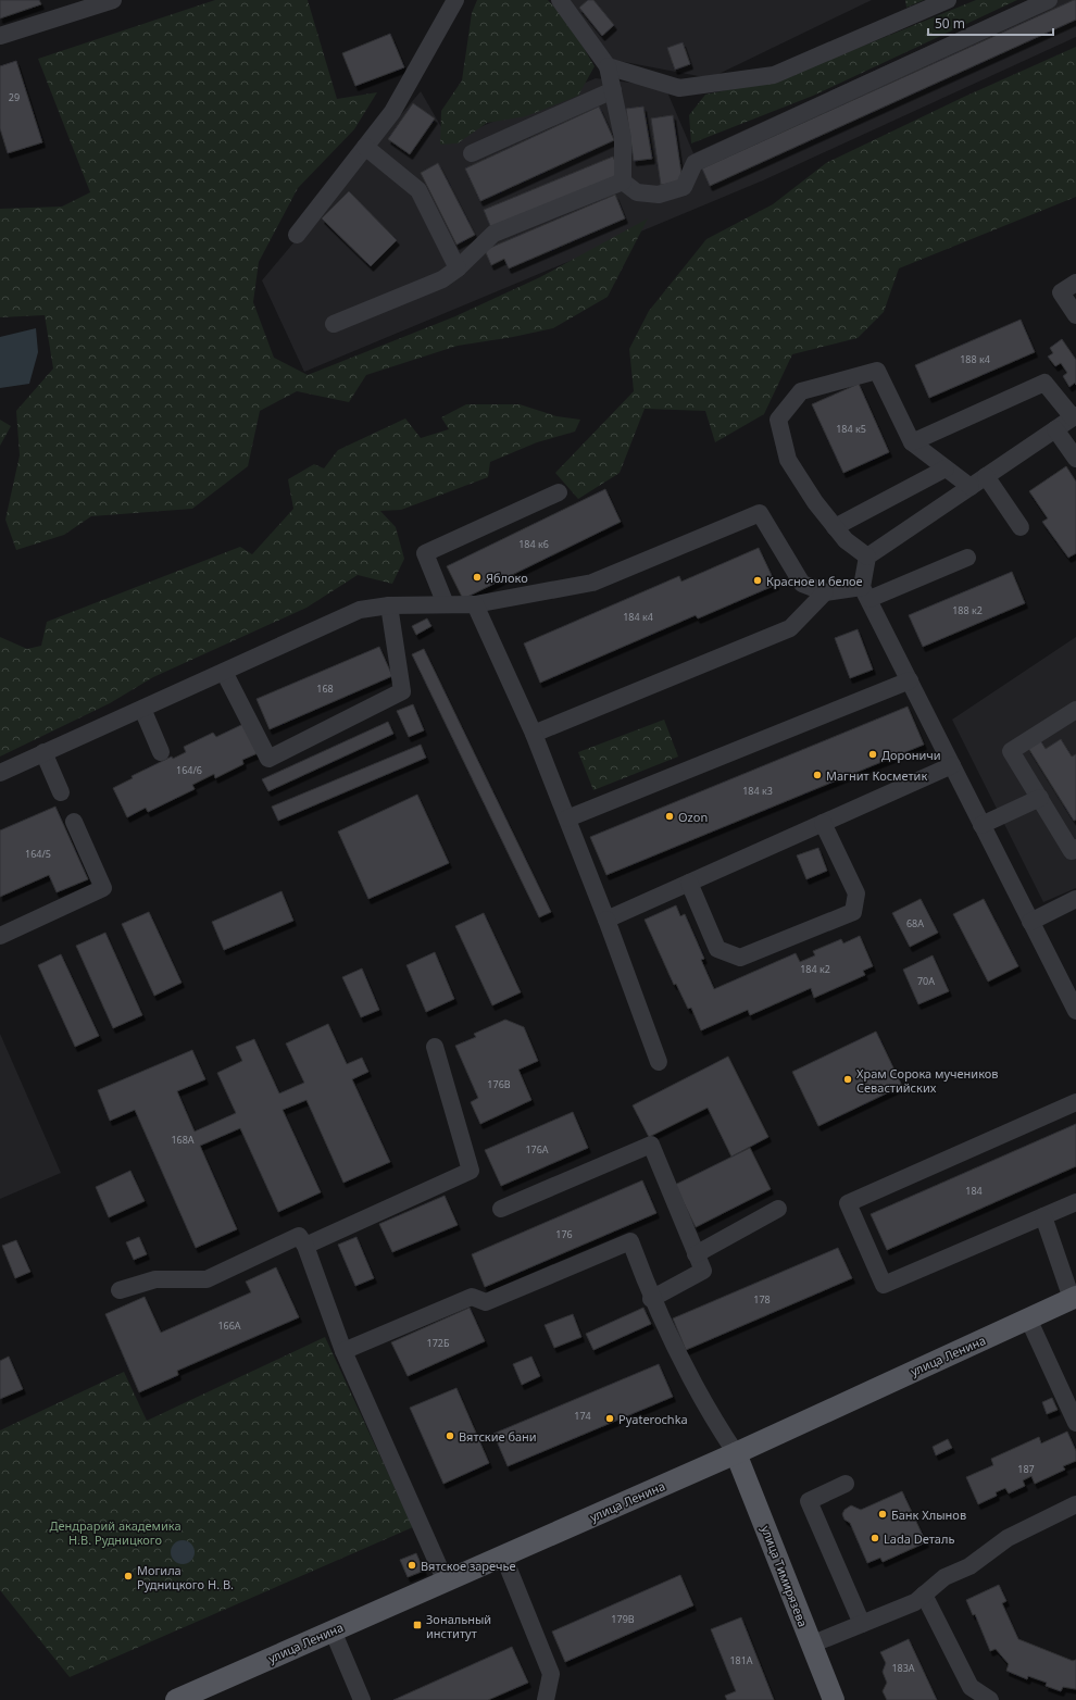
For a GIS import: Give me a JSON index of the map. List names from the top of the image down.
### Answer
{
  "streets": {
    "main road": ["улица Ленина", "улица Тимирязева"]
  },
  "crossings": [
    ["улица Ленина", "улица Тимирязева"]
  ],
  "parks": ["Дендрарий академика Н.В. Рудницкого"],
  "places": {
    "other": [
      "Яблоко",
      "Красное и белое",
      "Дороничи",
      "Магнит Косметик",
      "Ozon",
      "Храм Сорока мучеников Севастийских",
      "Pyaterochka",
      "Вятские бани",
      "Банк Хлынов",
      "Lada Dеталь",
      "Вятское заречье",
      "Могила Рудницкого Н. В."
    ],
    "transit": ["Зональный институт"]
  },
  "house_numbers": [
    "29",
    "188 к4",
    "184 к5",
    "184 к6",
    "188 к2",
    "184 к4",
    "168",
    "164/6",
    "184 к3",
    "164/5",
    "68А",
    "184 к2",
    "70А",
    "176В",
    "168А",
    "176А",
    "184",
    "176",
    "178",
    "166А",
    "172Б",
    "174",
    "187",
    "179В",
    "181А",
    "183А"
  ],
  "scale_bar": "50 m"
}
